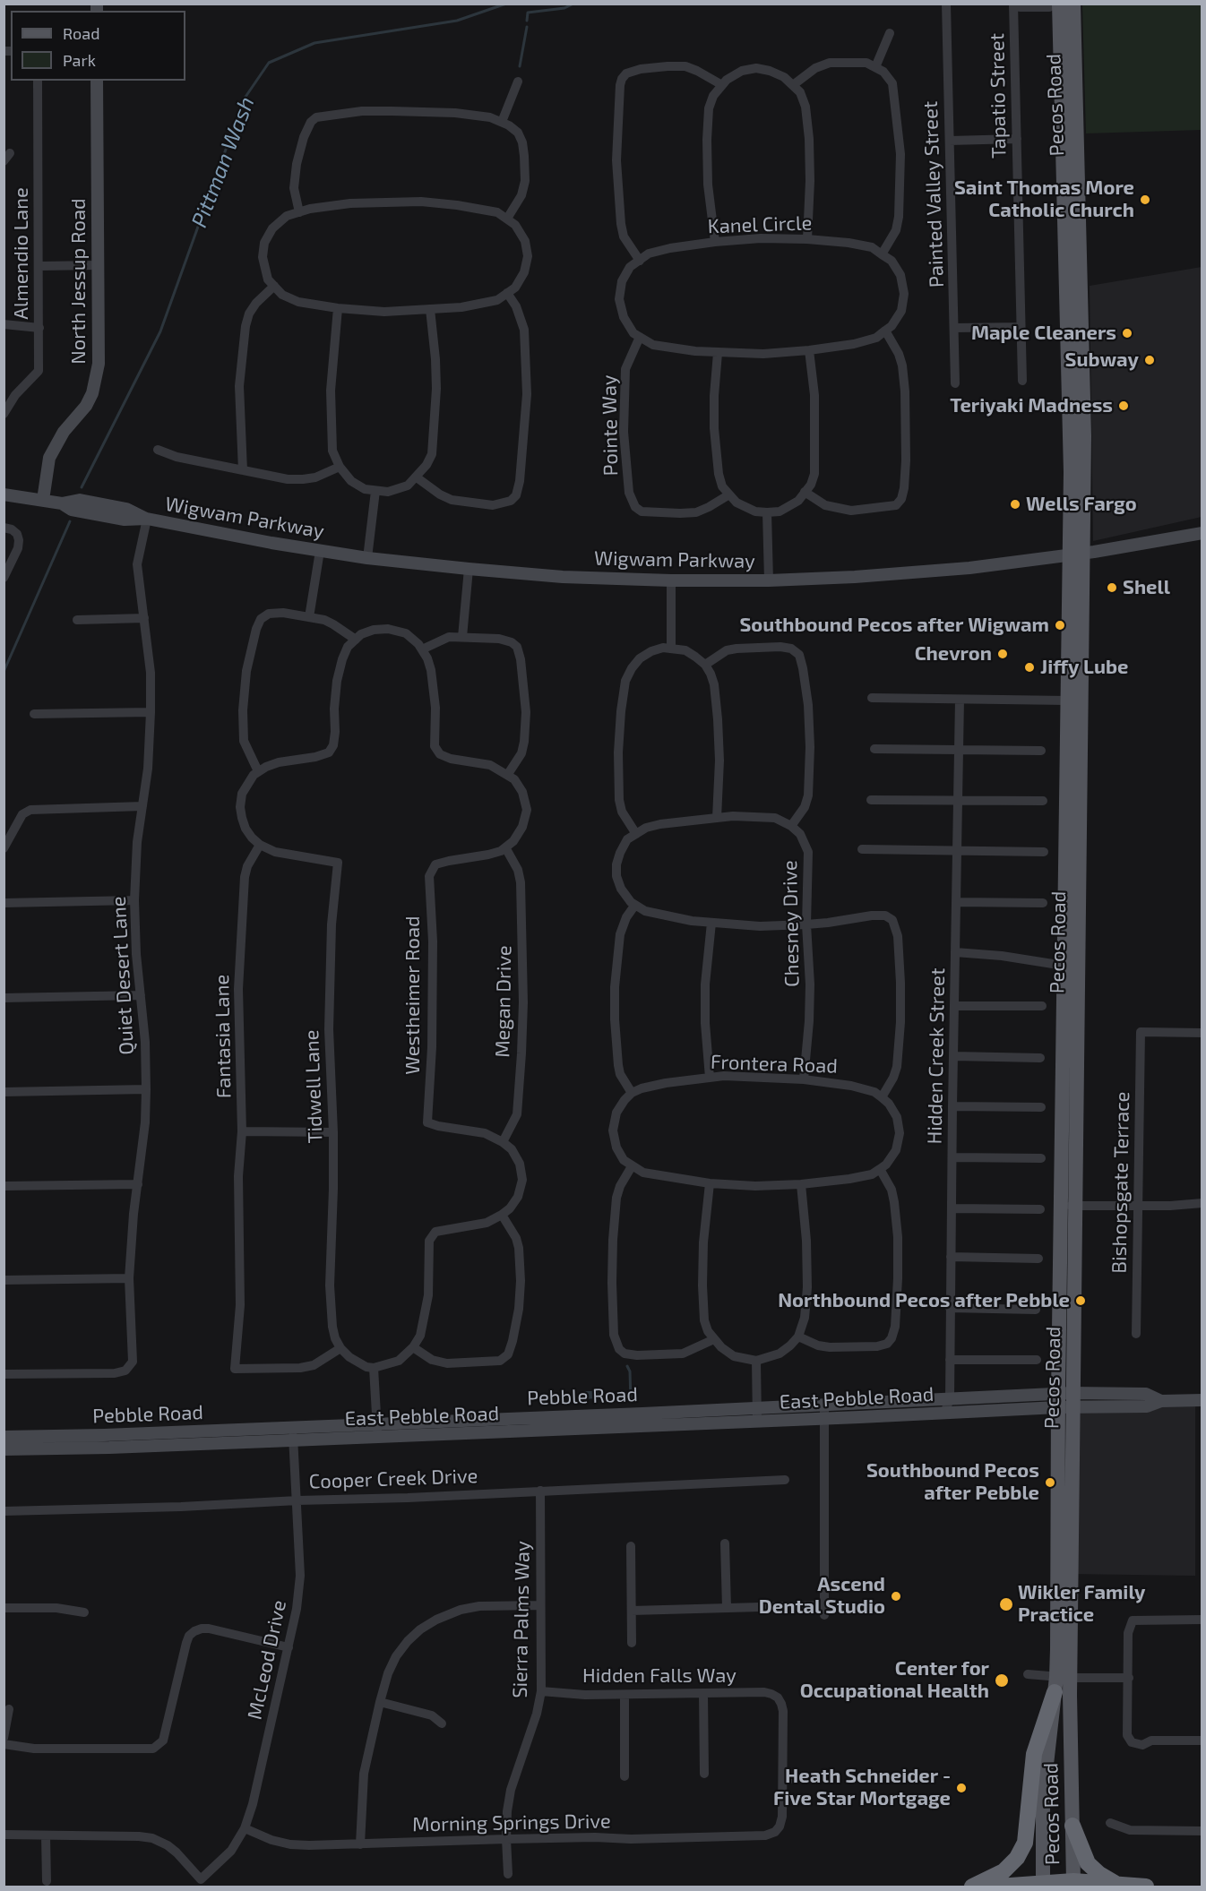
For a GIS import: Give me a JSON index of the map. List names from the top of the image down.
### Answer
{
  "streets": {
    "main road": [
      "Pecos Road",
      "North Jessup Road",
      "Wigwam Parkway",
      "Pebble Road",
      "East Pebble Road"
    ],
    "street": [
      "Tapatio Street",
      "Painted Valley Street",
      "Kanel Circle",
      "Almendio Lane",
      "Pointe Way",
      "Chesney Drive",
      "Quiet Desert Lane",
      "Westheimer Road",
      "Megan Drive",
      "Fantasia Lane",
      "Hidden Creek Street",
      "Frontera Road",
      "Tidwell Lane",
      "Bishopsgate Terrace",
      "Cooper Creek Drive",
      "Sierra Palms Way",
      "McLeod Drive",
      "Hidden Falls Way",
      "Morning Springs Drive"
    ]
  },
  "crossings": [
    ["Pecos Road", "Wigwam Parkway"],
    ["Pecos Road", "Pebble Road"],
    ["Pecos Road", "East Pebble Road"],
    ["North Jessup Road", "Wigwam Parkway"],
    ["Wigwam Parkway", "Quiet Desert Lane"],
    ["Chesney Drive", "Frontera Road"],
    ["Westheimer Road", "Megan Drive"],
    ["Fantasia Lane", "Tidwell Lane"],
    ["Hidden Creek Street", "Pebble Road"],
    ["Hidden Creek Street", "East Pebble Road"],
    ["Pebble Road", "East Pebble Road"],
    ["Pebble Road", "McLeod Drive"],
    ["East Pebble Road", "McLeod Drive"],
    ["Cooper Creek Drive", "Sierra Palms Way"],
    ["Cooper Creek Drive", "McLeod Drive"],
    ["Sierra Palms Way", "Hidden Falls Way"],
    ["Sierra Palms Way", "Morning Springs Drive"],
    ["McLeod Drive", "Morning Springs Drive"],
    ["Hidden Falls Way", "Morning Springs Drive"]
  ],
  "water": ["Pittman Wash"],
  "places": [
    "Saint Thomas More Catholic Church",
    "Maple Cleaners",
    "Subway",
    "Teriyaki Madness",
    "Wells Fargo",
    "Shell",
    "Southbound Pecos after Wigwam",
    "Chevron",
    "Jiffy Lube",
    "Northbound Pecos after Pebble",
    "Southbound Pecos after Pebble",
    "Ascend Dental Studio",
    "Wikler Family Practice",
    "Center for Occupational Health",
    "Heath Schneider - Five Star Mortgage"
  ],
  "legend": ["Road", "Park"]
}
